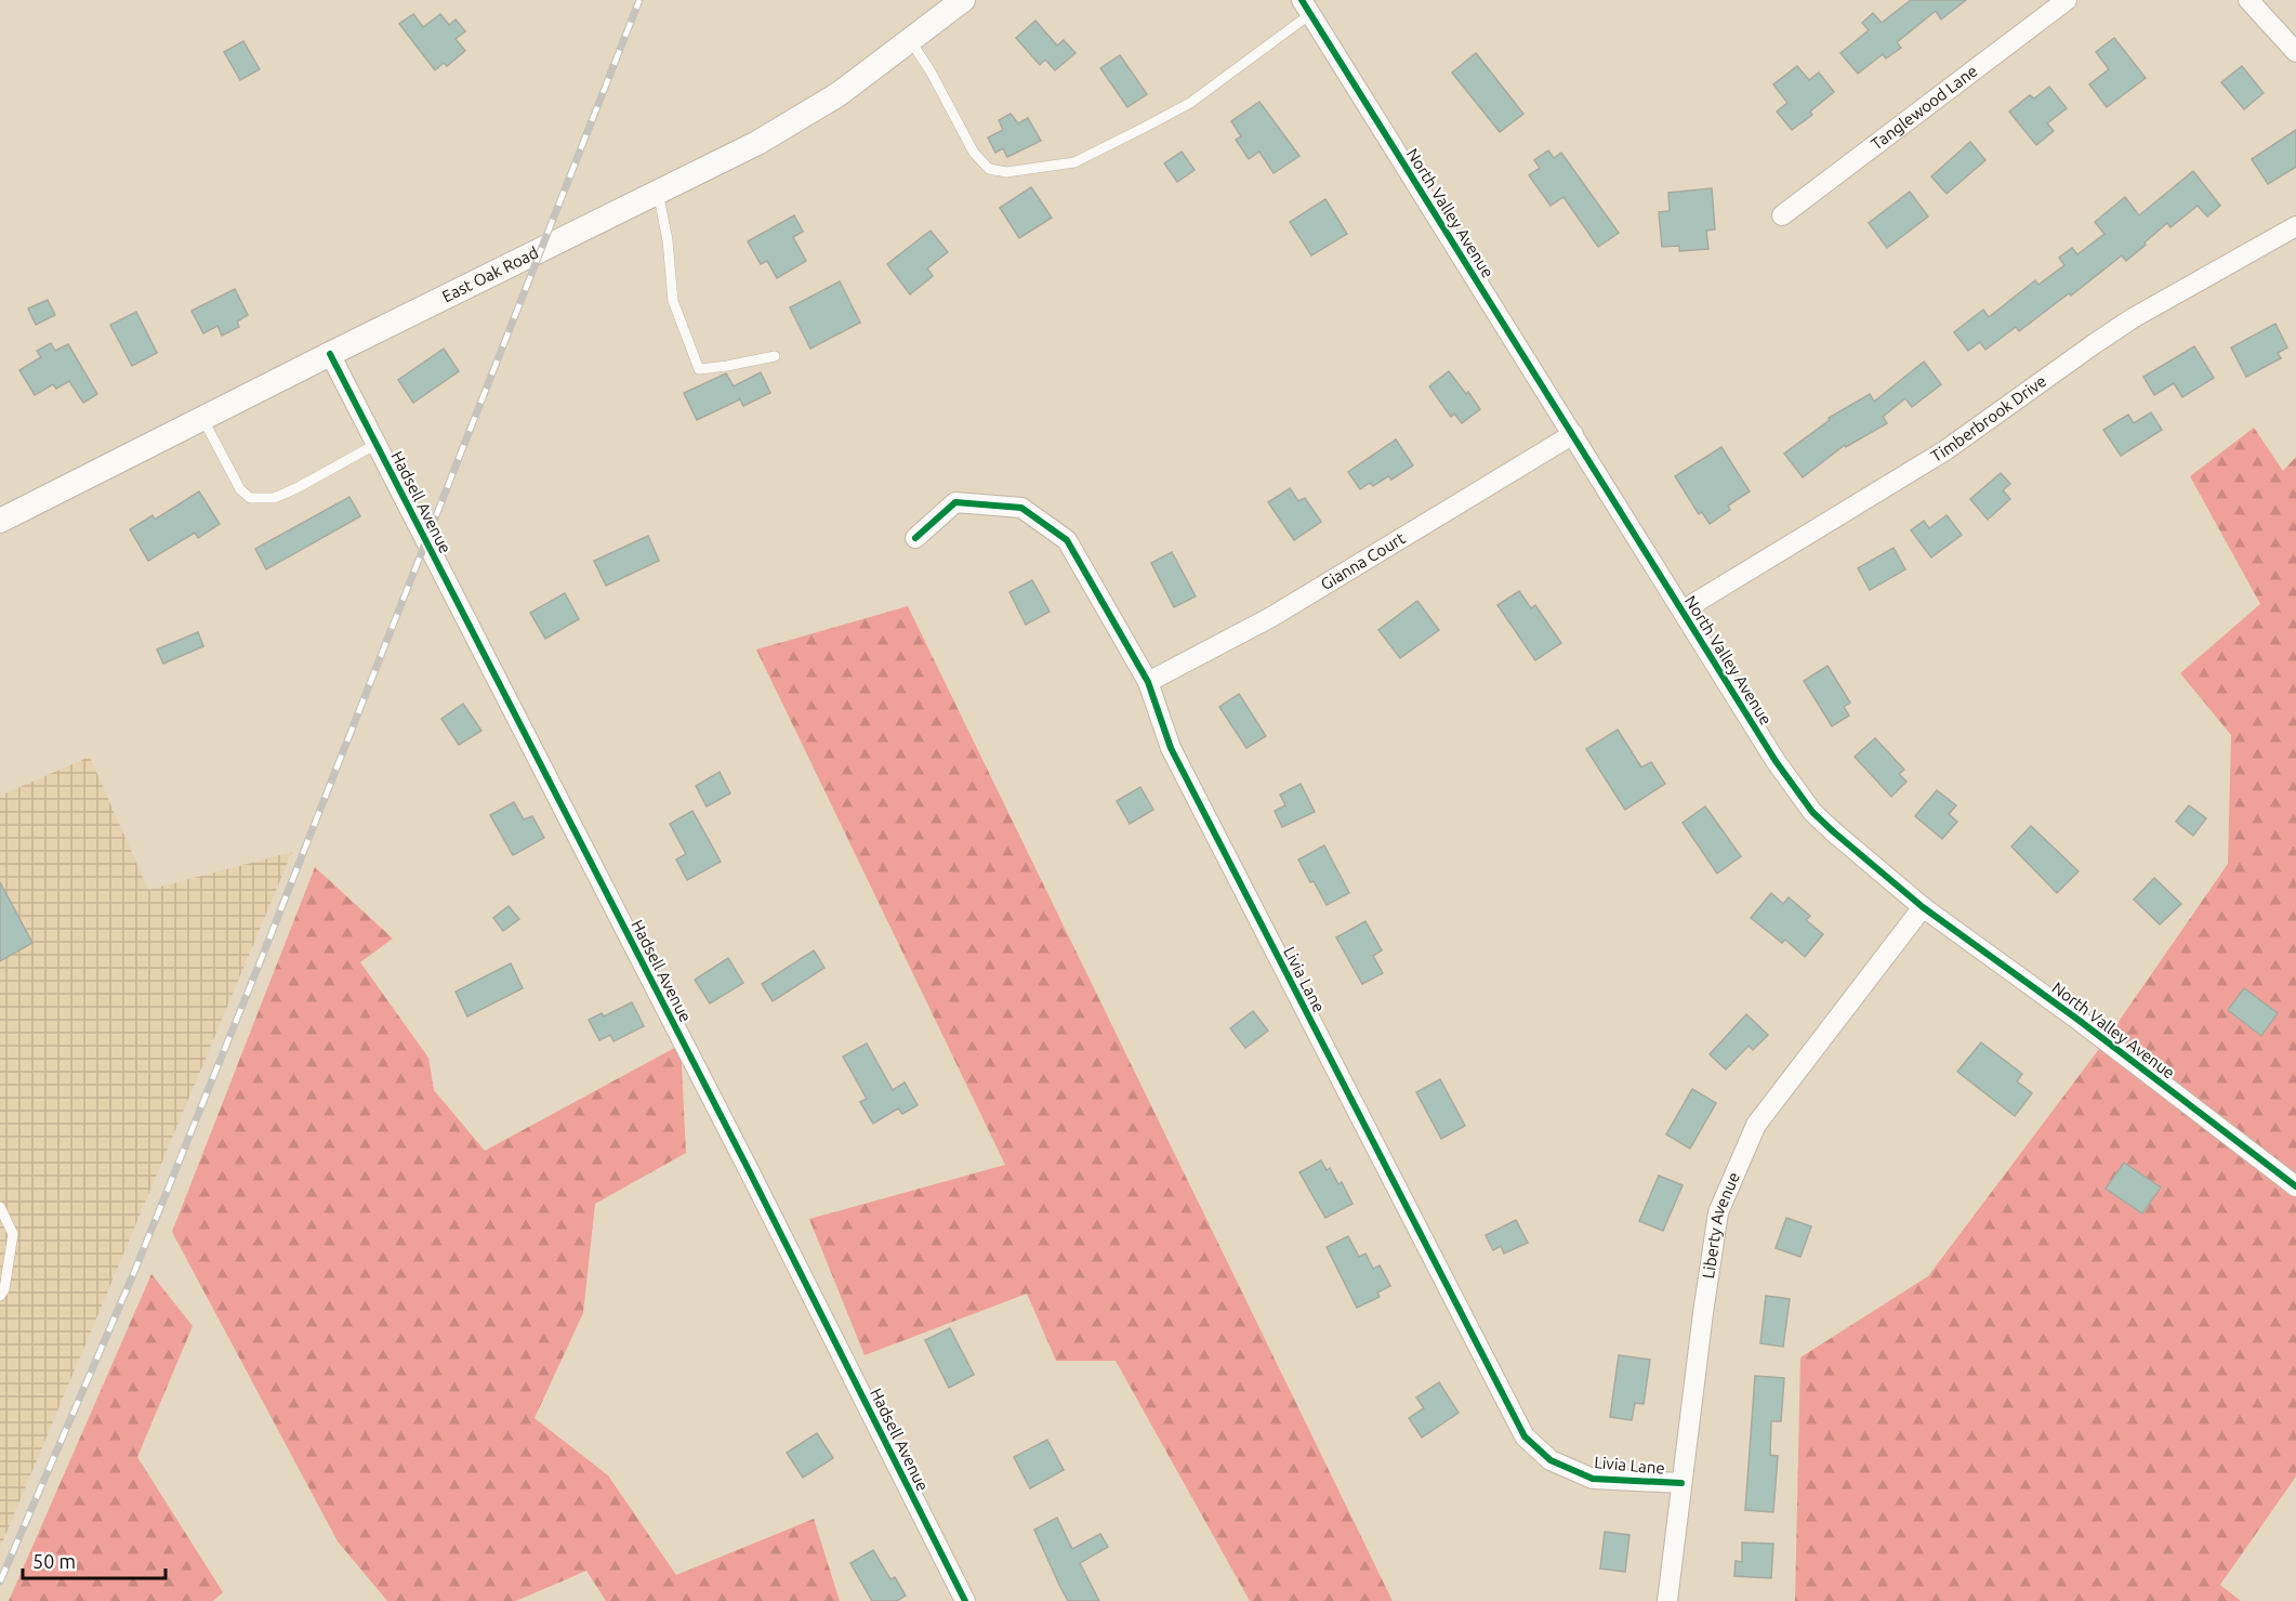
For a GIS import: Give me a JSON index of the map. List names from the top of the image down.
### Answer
{
  "streets": {
    "street": [
      "Tanglewood Lane",
      "North Valley Avenue",
      "East Oak Road",
      "Timberbrook Drive",
      "Hadsell Avenue",
      "Gianna Court",
      "Livia Lane",
      "Liberty Avenue"
    ]
  },
  "crossings": [
    ["North Valley Avenue", "Timberbrook Drive"],
    ["North Valley Avenue", "Gianna Court"],
    ["North Valley Avenue", "Liberty Avenue"],
    ["East Oak Road", "Hadsell Avenue"],
    ["Gianna Court", "Livia Lane"],
    ["Livia Lane", "Liberty Avenue"]
  ],
  "scale_bar": "50 m"
}
